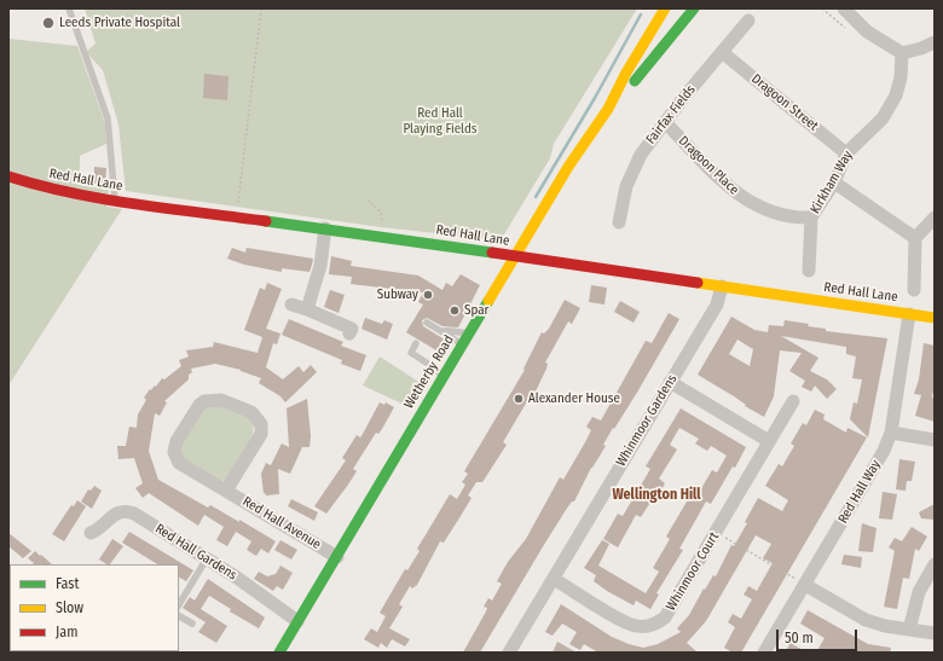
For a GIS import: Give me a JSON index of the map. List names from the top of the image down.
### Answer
{
  "streets": {
    "street": [
      "Dragoon Street",
      "Fairfax Fields",
      "Dragoon Place",
      "Red Hall Lane",
      "Kirkham Way",
      "Wetherby Road",
      "Whinmoor Gardens",
      "Red Hall Way",
      "Red Hall Avenue",
      "Red Hall Gardens",
      "Whinmoor Court"
    ]
  },
  "crossings": [
    ["Dragoon Street", "Fairfax Fields"],
    ["Dragoon Street", "Kirkham Way"],
    ["Fairfax Fields", "Dragoon Place"],
    ["Dragoon Place", "Kirkham Way"],
    ["Red Hall Lane", "Wetherby Road"],
    ["Red Hall Lane", "Whinmoor Gardens"],
    ["Red Hall Lane", "Red Hall Way"],
    ["Wetherby Road", "Red Hall Avenue"],
    ["Wetherby Road", "Red Hall Gardens"],
    ["Whinmoor Gardens", "Whinmoor Court"]
  ],
  "districts": ["Wellington Hill"],
  "parks": ["Red Hall Playing Fields"],
  "places": [
    "Leeds Private Hospital",
    "Subway",
    "Spar",
    "Alexander House"
  ],
  "legend": ["Fast", "Slow", "Jam"],
  "scale_bar": "50 m"
}
